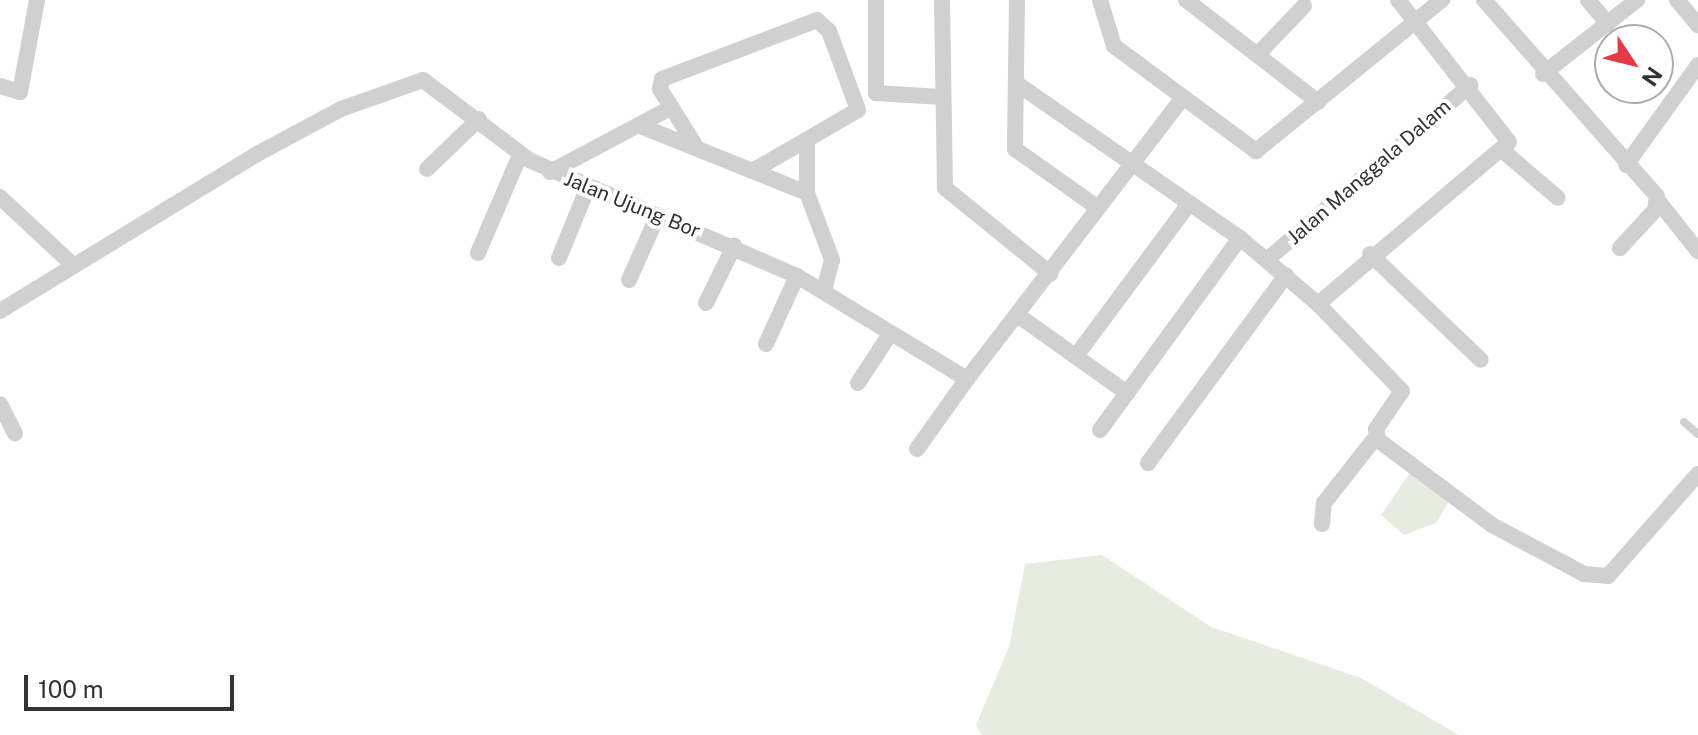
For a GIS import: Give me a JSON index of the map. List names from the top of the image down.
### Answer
{
  "streets": {
    "street": ["Jalan Manggala Dalam", "Jalan Ujung Bor"]
  },
  "scale_bar": "100 m",
  "north": "bottom right"
}
